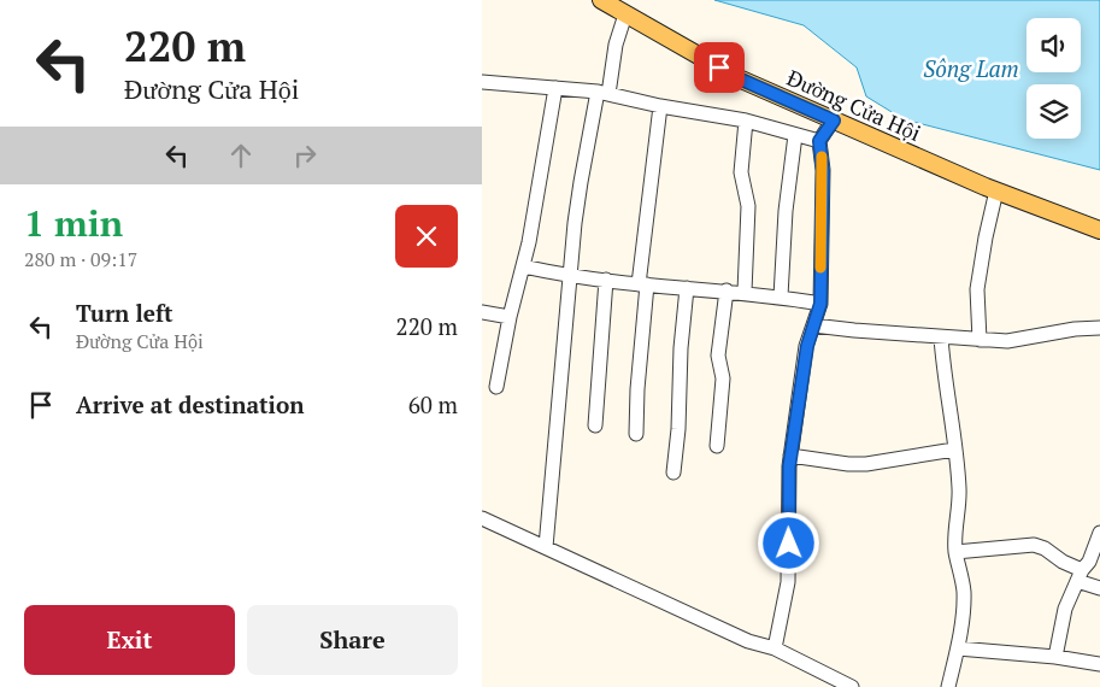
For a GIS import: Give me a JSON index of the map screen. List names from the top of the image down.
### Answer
{
  "streets": {
    "main road": ["Đường Cửa Hội"]
  },
  "water": ["Sông Lam"],
  "page": {
    "turn": ["220 m", "Đường Cửa Hội"],
    "heading": ["1 min", "280 m · 09:17"],
    "list": [
      {
        "name": "Turn left",
        "note": "Đường Cửa Hội",
        "value": "220 m"
      },
      {
        "name": "Arrive at destination",
        "value": "60 m"
      }
    ],
    "buttons": ["Exit", "Share"]
  }
}
